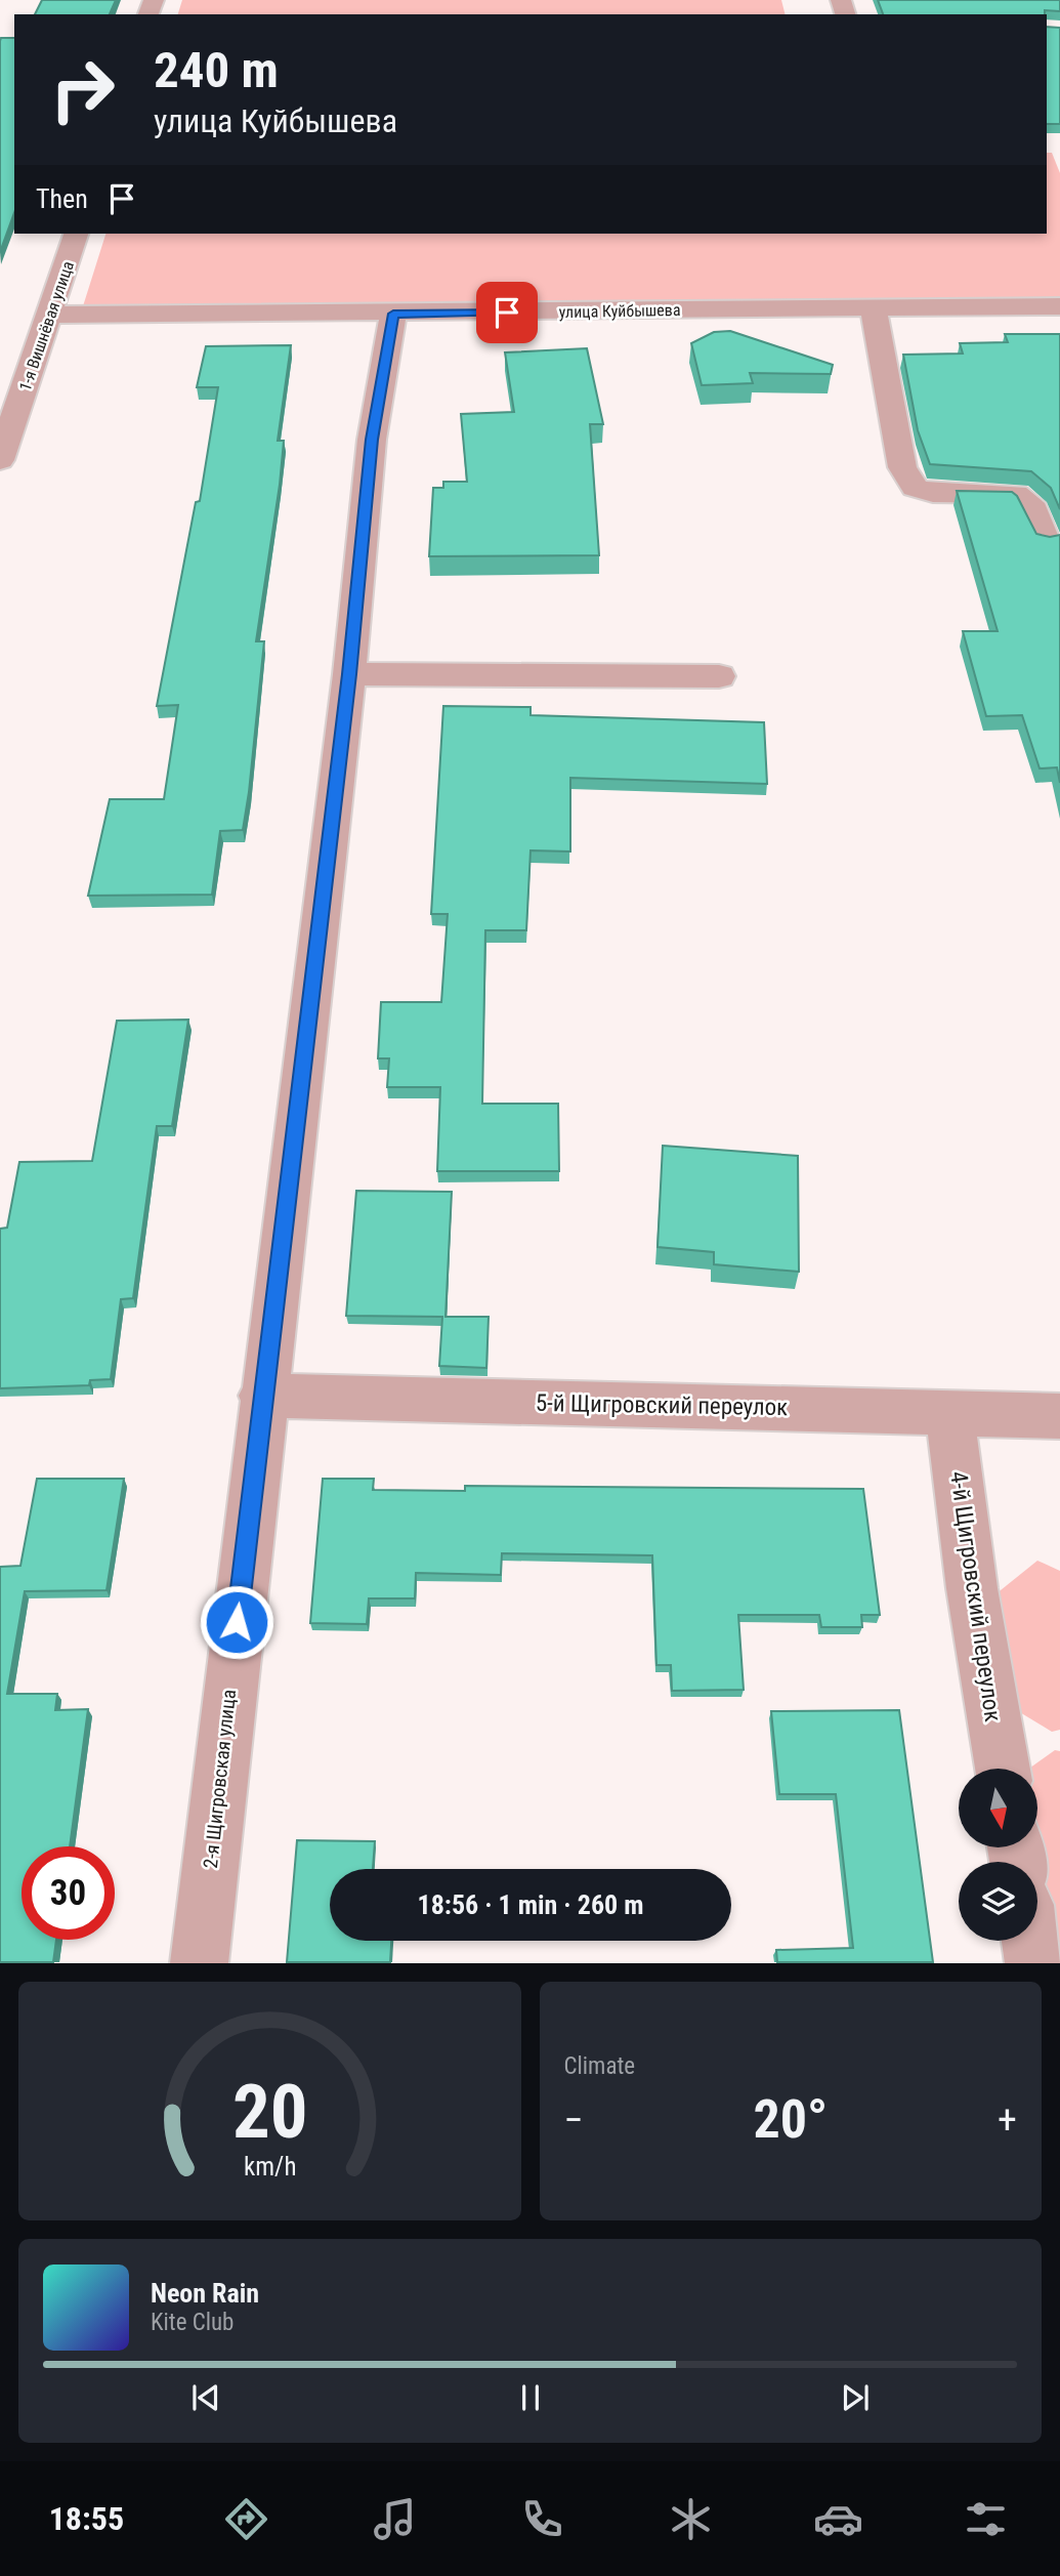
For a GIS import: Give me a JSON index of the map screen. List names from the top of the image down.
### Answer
{
  "streets": {
    "street": [
      "улица Куйбышева",
      "1-я Вишнёвая улица",
      "5-й Щигровский переулок",
      "4-й Щигровский переулок",
      "2-я Щигровская улица"
    ]
  },
  "crossings": [
    ["улица Куйбышева", "1-я Вишнёвая улица"],
    ["улица Куйбышева", "2-я Щигровская улица"],
    ["5-й Щигровский переулок", "4-й Щигровский переулок"],
    ["5-й Щигровский переулок", "2-я Щигровская улица"]
  ],
  "north": "bottom",
  "page": {
    "turn": ["240 m", "улица Куйбышева"],
    "then": "Then",
    "limit": "30",
    "trip": "18:56 · 1 min · 260 m",
    "tile": "Climate",
    "heat": ["−", "20°", "+"],
    "song": ["Neon Rain", "Kite Club"],
    "tabs": "18:55",
    "gauge": ["20", "km/h"]
  }
}
